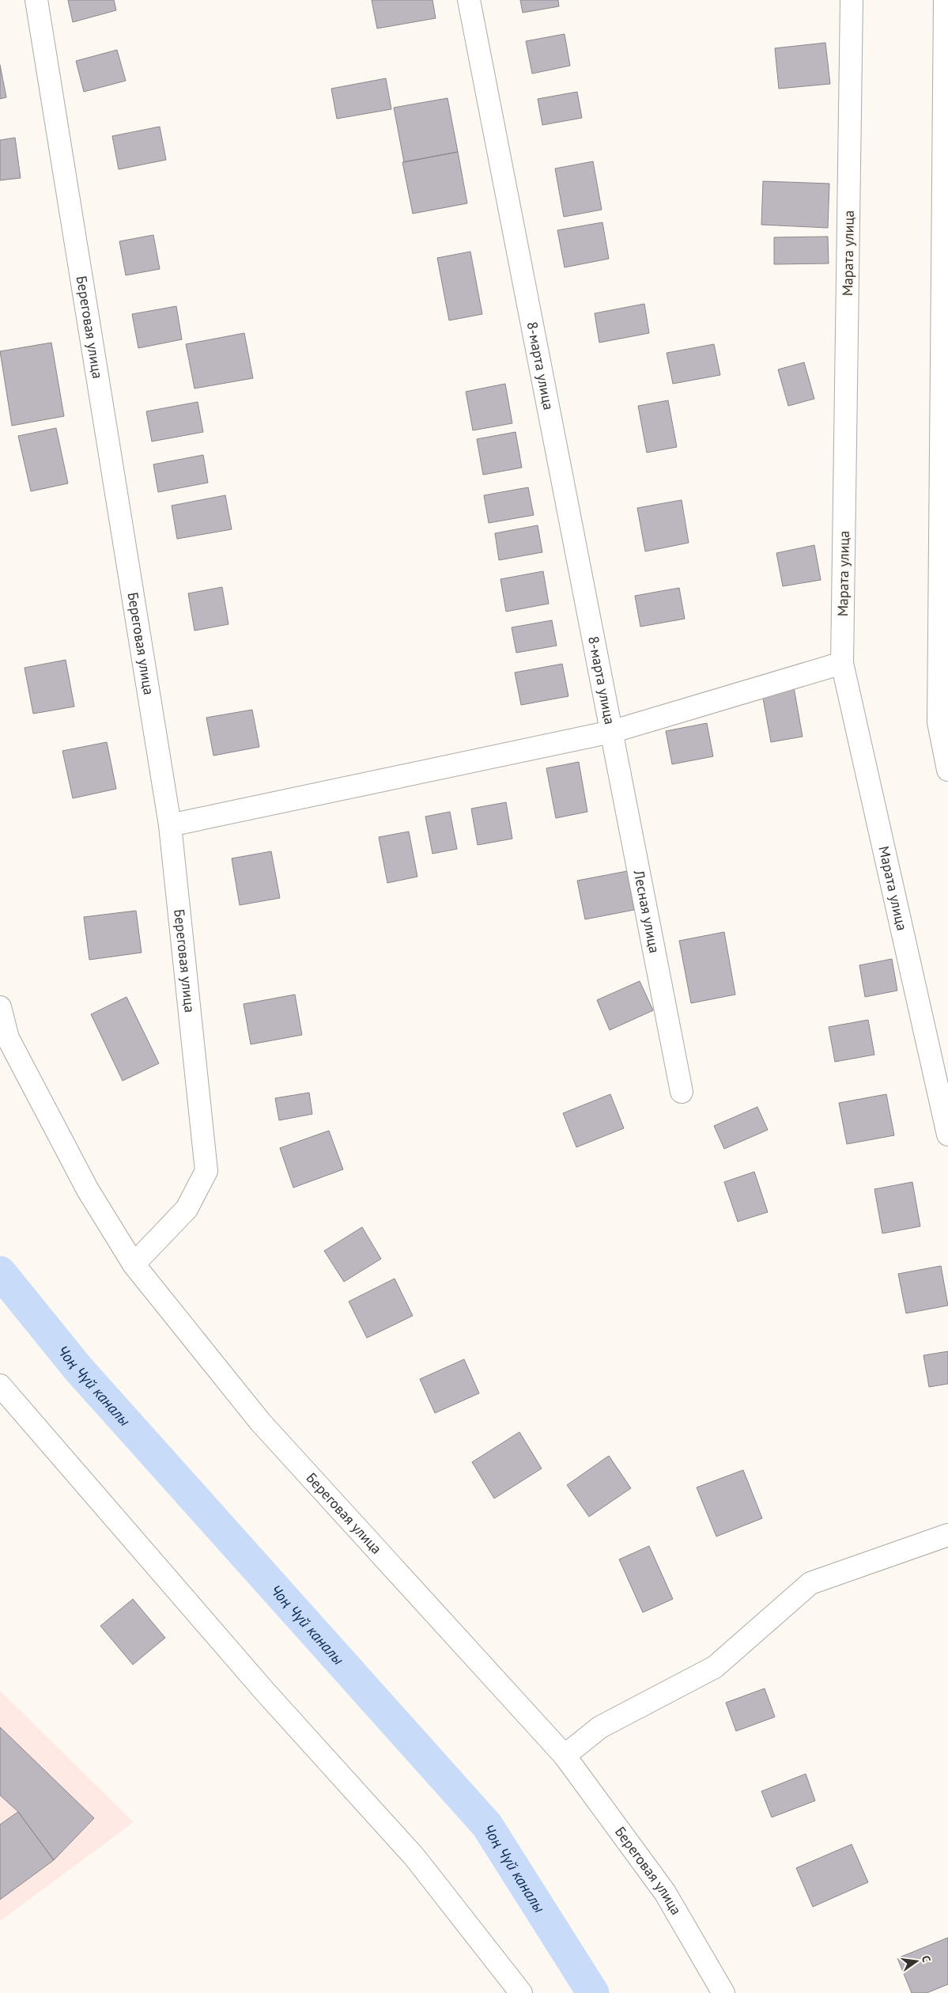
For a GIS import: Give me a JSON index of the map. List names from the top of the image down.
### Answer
{
  "streets": {
    "street": [
      "Марата улица",
      "Береговая улица",
      "8-марта улица",
      "Лесная улица"
    ]
  },
  "crossings": [
    ["8-марта улица", "Лесная улица"]
  ],
  "water": ["Чоң Чүй каналы"],
  "north": "right"
}
